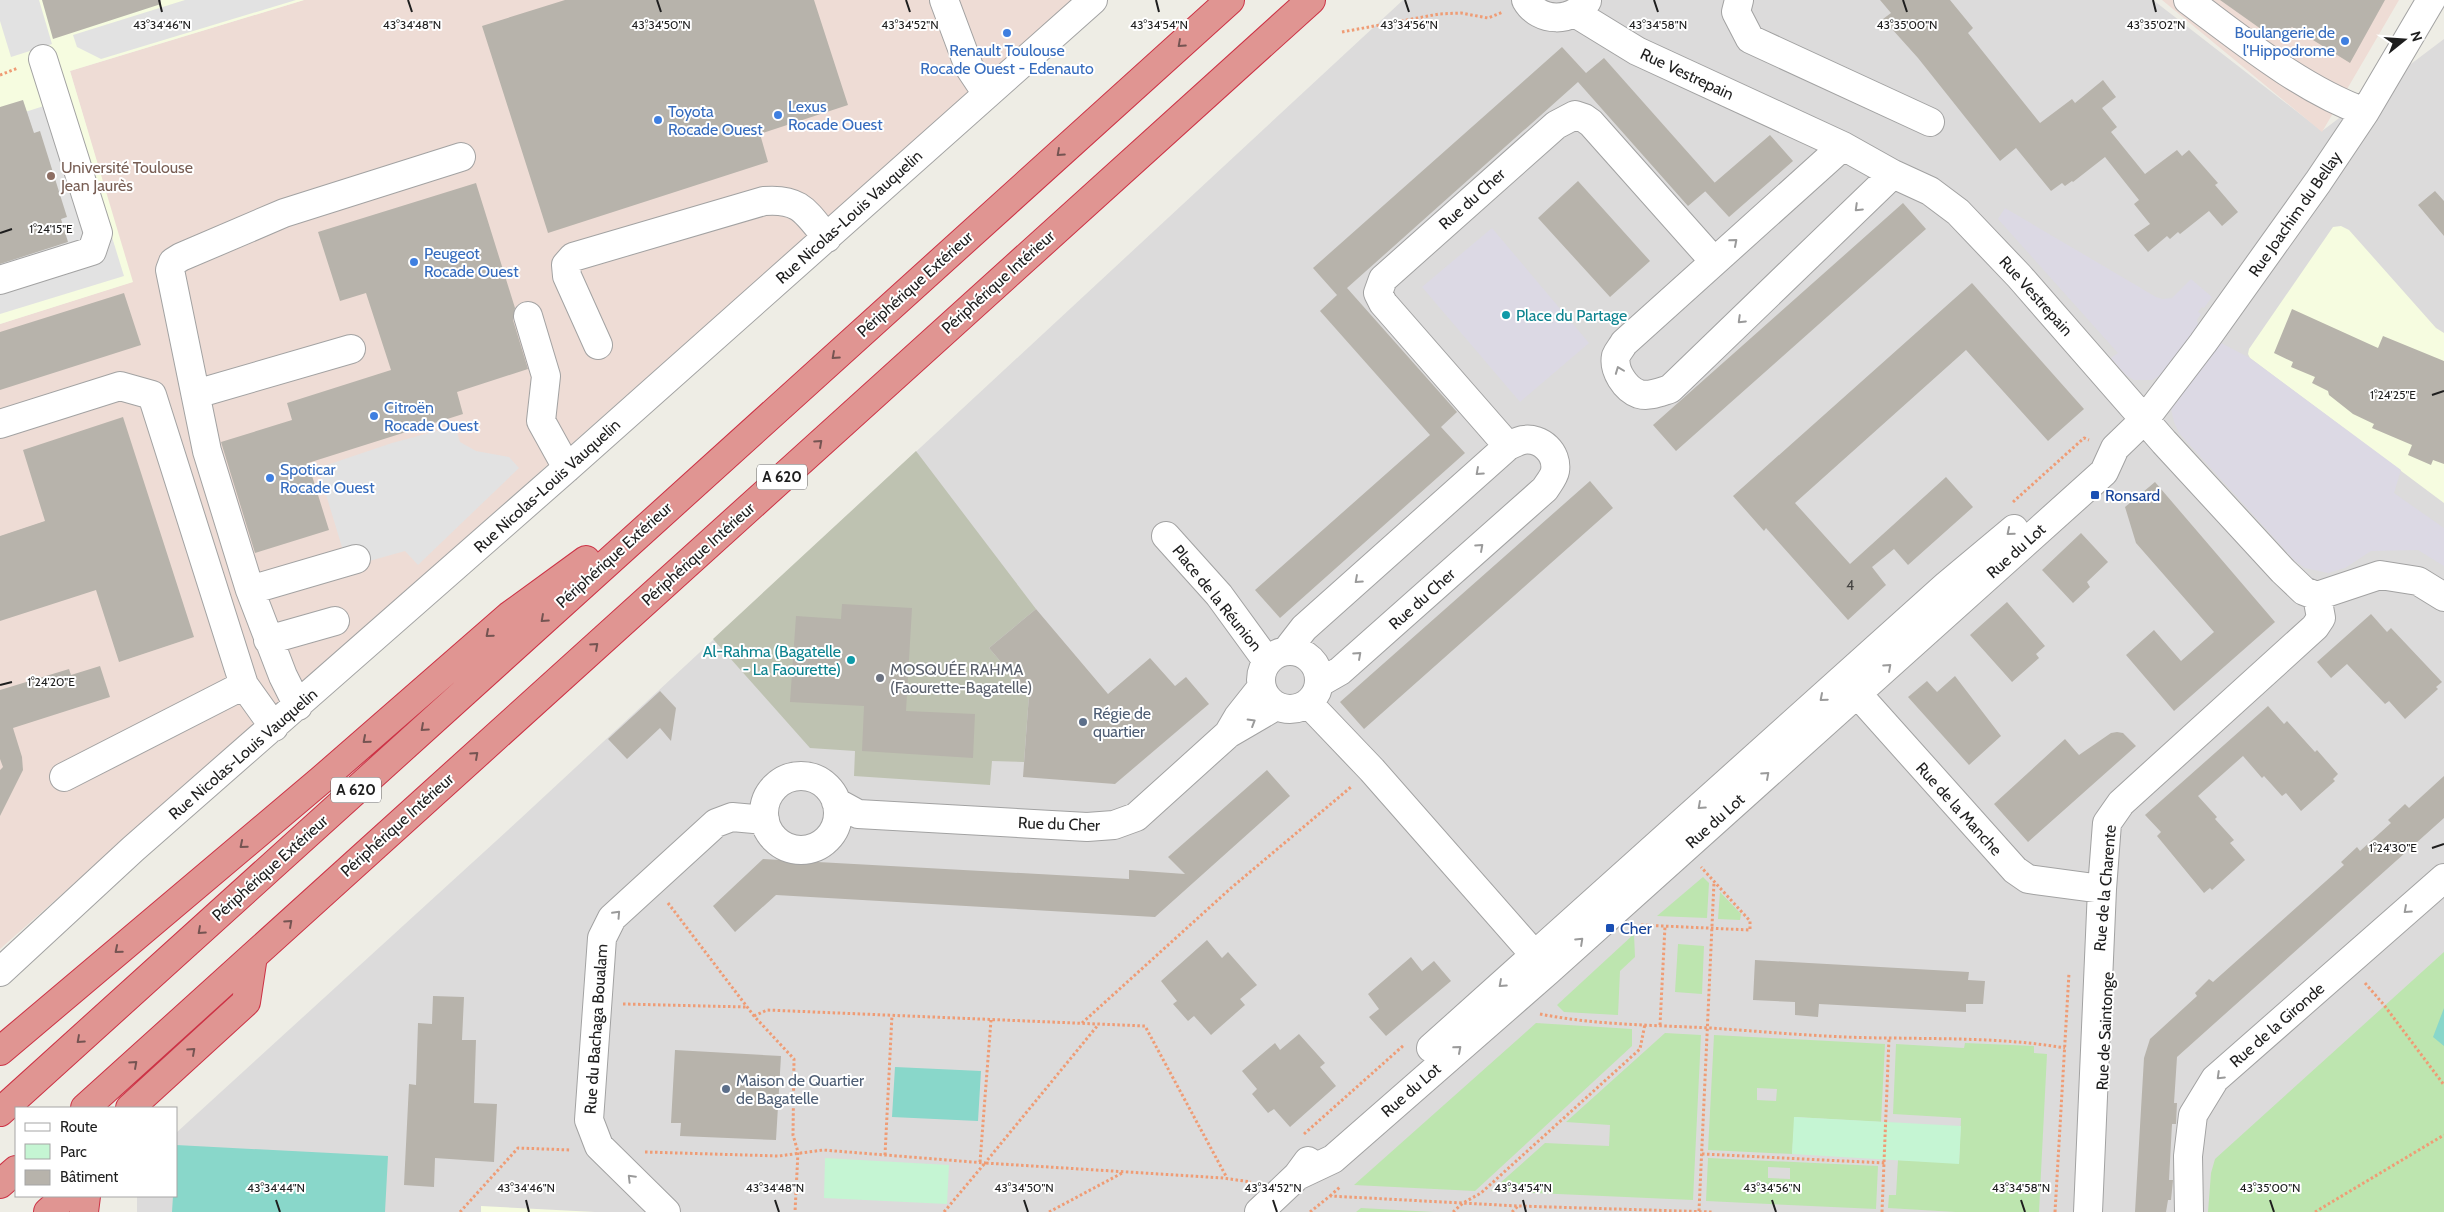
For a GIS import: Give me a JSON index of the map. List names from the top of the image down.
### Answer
{
  "streets": {
    "highway": ["Périphérique Intérieur", "Périphérique Extérieur", "A 620"],
    "street": [
      "Rue Vestrepain",
      "Rue du Cher",
      "Rue Joachim du Bellay",
      "Rue Nicolas-Louis Vauquelin",
      "Rue du Lot",
      "Place de la Réunion",
      "Rue de la Manche",
      "Rue de la Charente",
      "Rue de la Gironde",
      "Rue du Bachaga Boualam"
    ]
  },
  "crossings": [
    ["Rue Vestrepain", "Rue Joachim du Bellay"],
    ["Rue Vestrepain", "Rue du Lot"],
    ["Rue Vestrepain", "Rue de la Charente"],
    ["Rue du Cher", "Place de la Réunion"],
    ["Rue du Cher", "Rue du Bachaga Boualam"],
    ["Rue Joachim du Bellay", "Rue du Lot"],
    ["Rue du Lot", "Rue de la Manche"],
    ["Rue de la Manche", "Rue de la Charente"]
  ],
  "one_way": ["Rue de la Gironde"],
  "places": {
    "other": [
      "Renault Toulouse Rocade Ouest - Edenauto",
      "Boulangerie de l'Hippodrome",
      "Lexus Rocade Ouest",
      "Toyota Rocade Ouest",
      "Université Toulouse Jean Jaurès",
      "Peugeot Rocade Ouest",
      "Place du Partage",
      "Citroën Rocade Ouest",
      "Spoticar Rocade Ouest",
      "Al-Rahma (Bagatelle - La Faourette)",
      "MOSQUÉE RAHMA (Faourette-Bagatelle)",
      "Régie de quartier",
      "Maison de Quartier de Bagatelle"
    ],
    "transit": ["Ronsard", "Cher"]
  },
  "house_numbers": ["4"],
  "legend": ["Route", "Parc", "Bâtiment"],
  "north": "right",
  "coordinates": [
    "43°34'46\"N",
    "43°34'48\"N",
    "43°34'50\"N",
    "43°34'52\"N",
    "43°34'54\"N",
    "43°34'56\"N",
    "43°34'58\"N",
    "43°35'00\"N",
    "43°35'02\"N",
    "1°24'15\"E",
    "1°24'25\"E",
    "1°24'20\"E",
    "1°24'30\"E",
    "43°34'44\"N"
  ]
}
